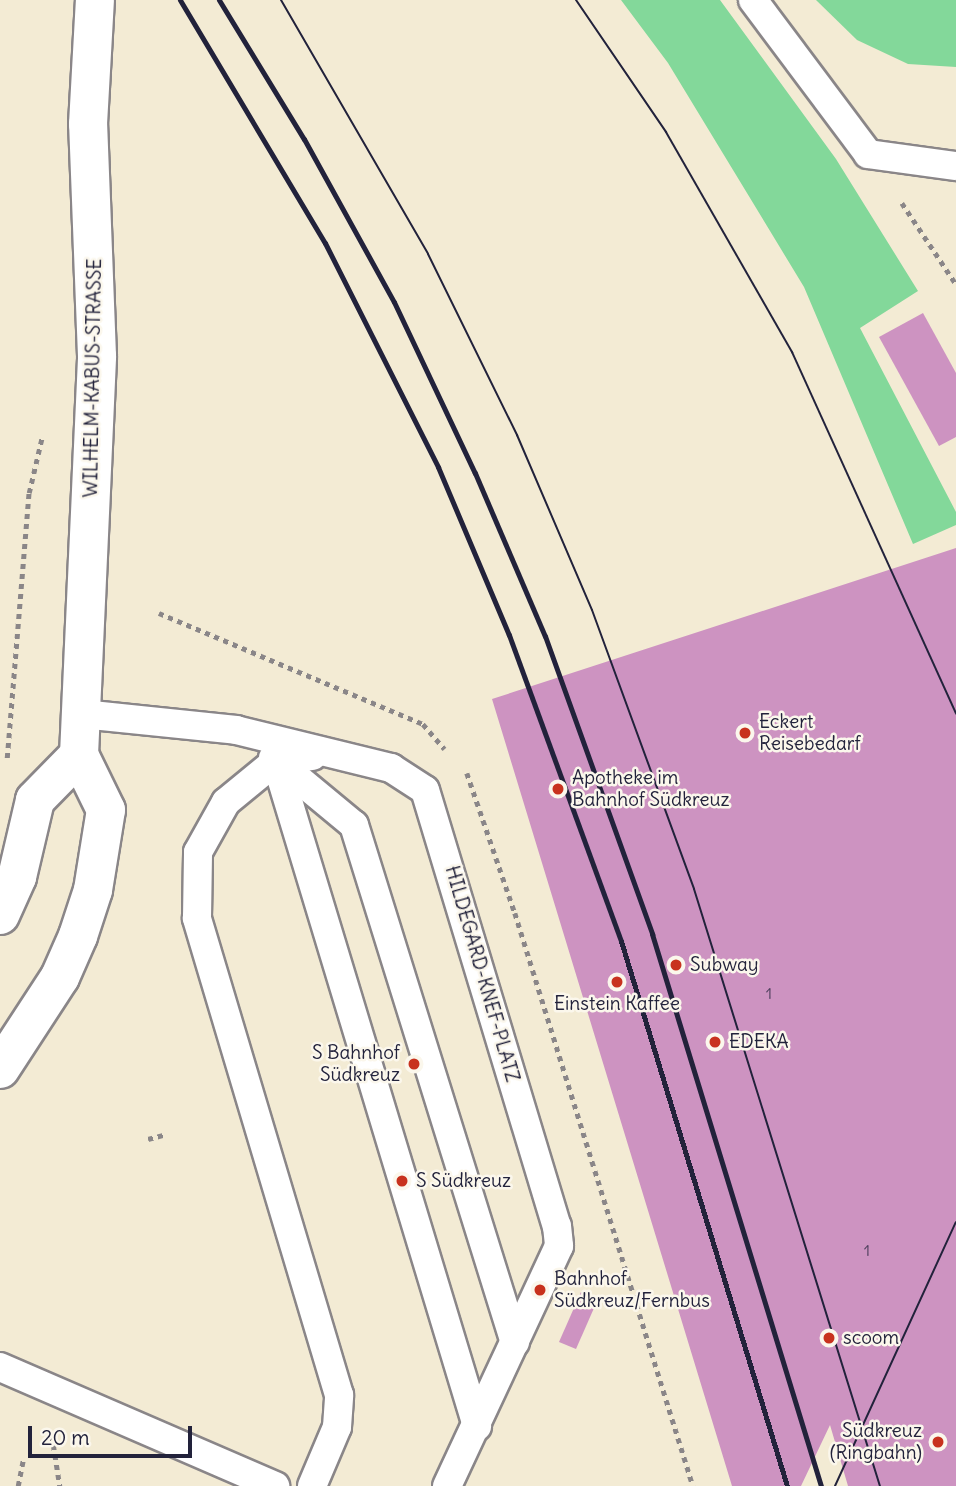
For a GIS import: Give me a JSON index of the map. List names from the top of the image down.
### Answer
{
  "streets": {
    "street": ["WILHELM-KABUS-STRASSE"],
    "lane": ["HILDEGARD-KNEF-PLATZ"]
  },
  "crossings": [
    ["WILHELM-KABUS-STRASSE", "HILDEGARD-KNEF-PLATZ"]
  ],
  "places": [
    "Eckert Reisebedarf",
    "Apotheke im Bahnhof Südkreuz",
    "Subway",
    "Einstein Kaffee",
    "EDEKA",
    "S Bahnhof Südkreuz",
    "S Südkreuz",
    "Bahnhof Südkreuz/Fernbus",
    "scoom",
    "Südkreuz (Ringbahn)"
  ],
  "house_numbers": ["1", "1"],
  "scale_bar": "20 m"
}
